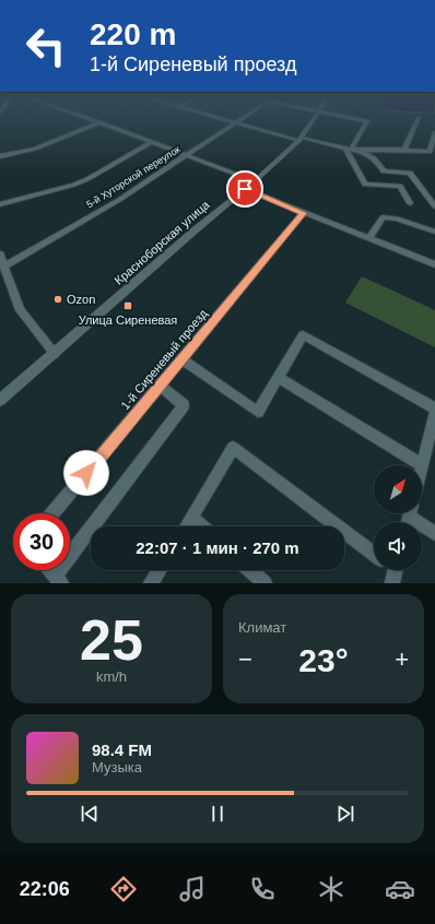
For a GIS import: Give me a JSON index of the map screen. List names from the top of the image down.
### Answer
{
  "streets": {
    "street": ["5-й Хуторской переулок", "Красноборская улица", "1-й Сиреневый проезд"]
  },
  "places": {
    "other": ["Ozon"],
    "transit": ["Улица Сиреневая"]
  },
  "north": "top right",
  "page": {
    "turn": ["220 m", "1-й Сиреневый проезд"],
    "limit": "30",
    "trip": "22:07 · 1 мин · 270 m",
    "tile": [
      ["25", "km/h"],
      "Климат"
    ],
    "heat": ["−", "23°", "+"],
    "song": ["98.4 FM", "Музыка"],
    "tabs": "22:06"
  }
}
